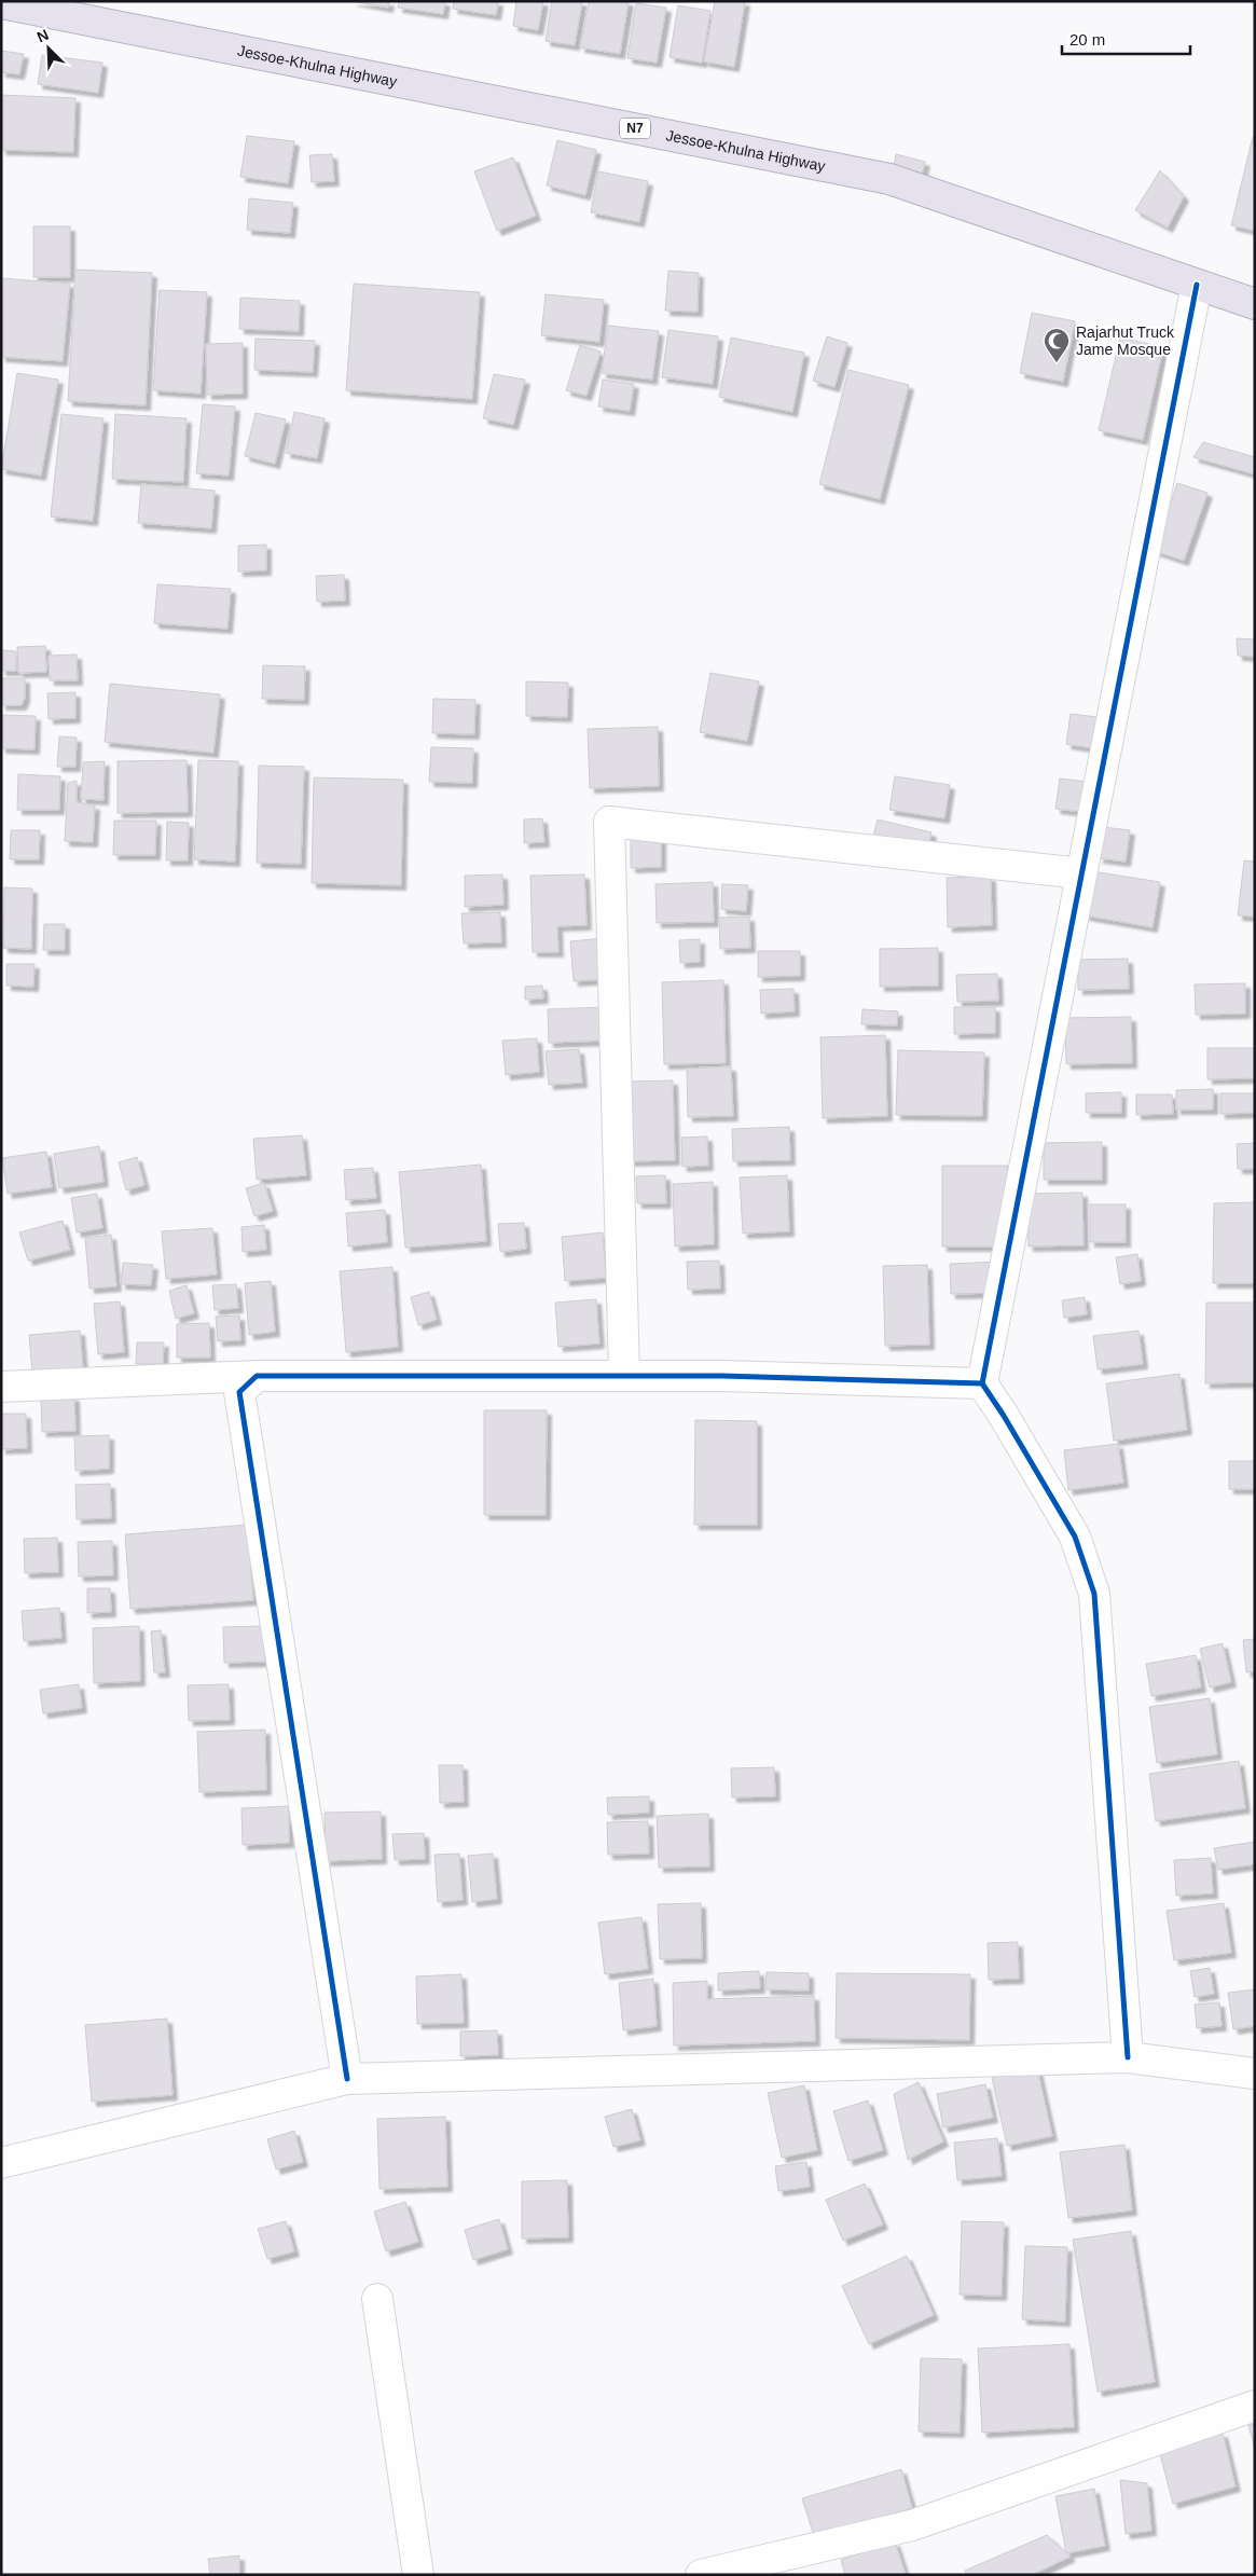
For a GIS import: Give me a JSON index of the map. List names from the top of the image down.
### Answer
{
  "streets": {
    "highway": ["Jessoe-Khulna Highway", "N7"]
  },
  "places": {
    "mosque": ["Rajarhut Truck Jame Mosque"]
  },
  "scale_bar": "20 m",
  "north": "top left"
}
